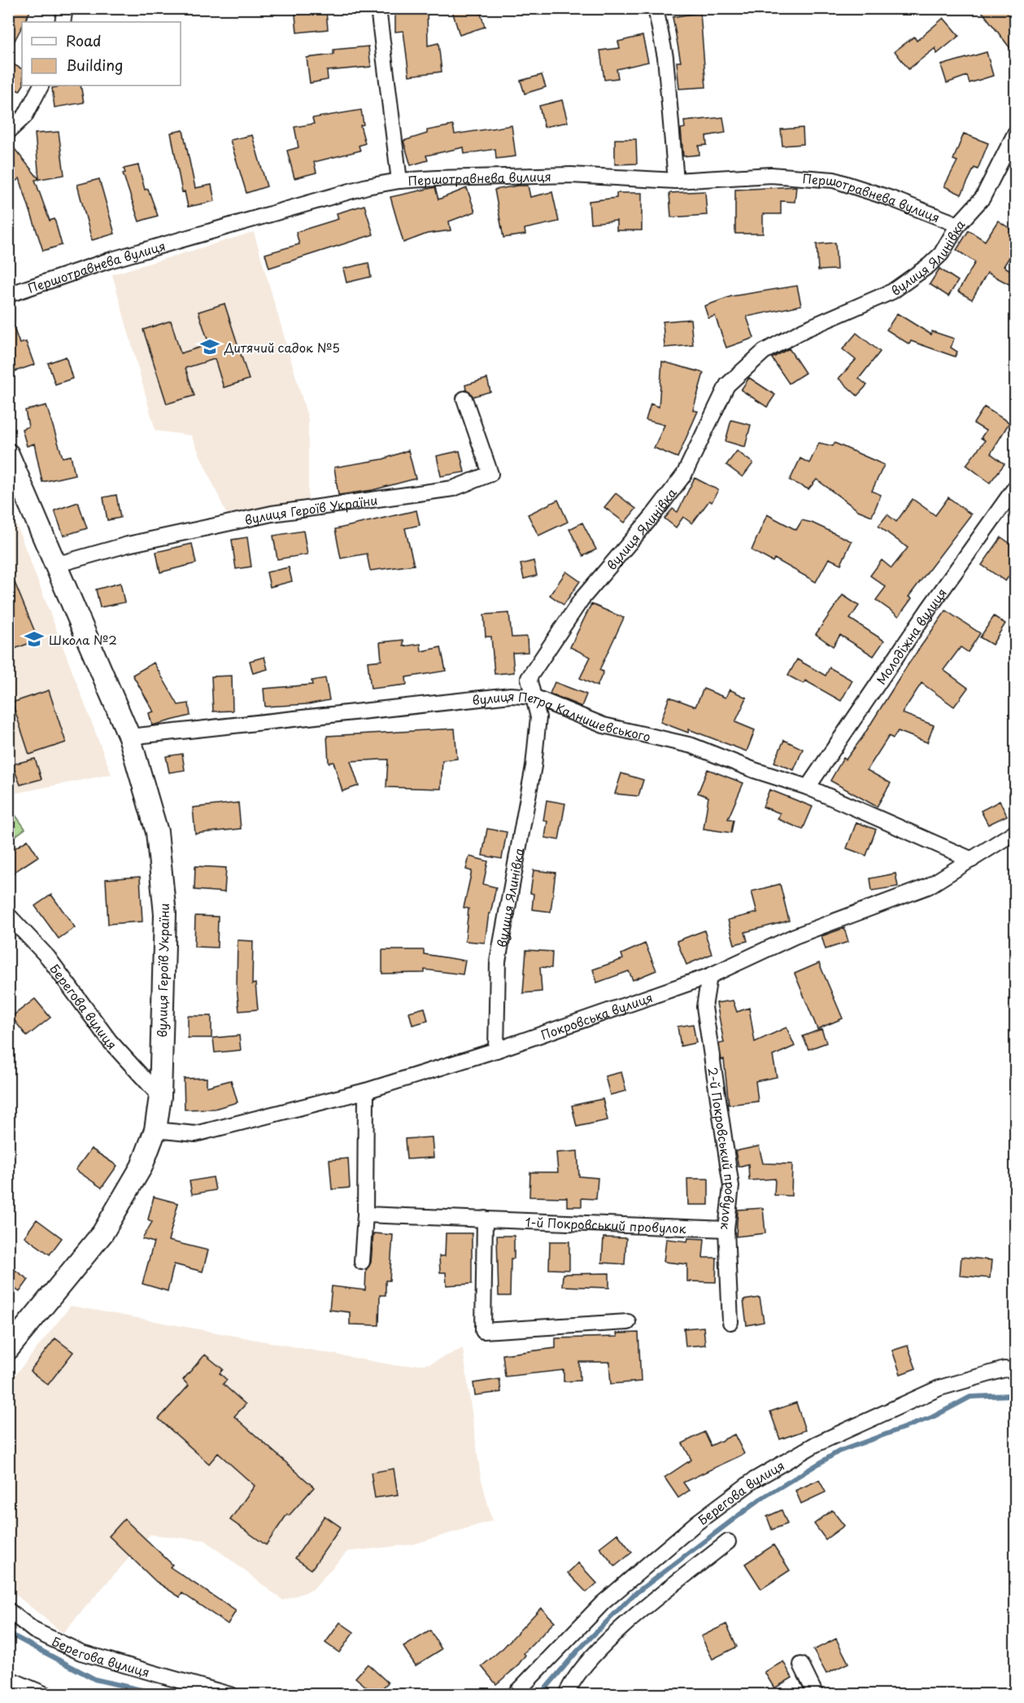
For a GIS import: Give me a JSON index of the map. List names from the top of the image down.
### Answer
{
  "streets": {
    "main road": ["вулиця Героїв України"],
    "street": [
      "Першотравнева вулиця",
      "вулиця Ялинівка",
      "Молодіжна вулиця",
      "вулиця Петра Калнишевського",
      "Берегова вулиця",
      "Покровська вулиця",
      "2-й Покровський провулок",
      "1-й Покровський провулок"
    ]
  },
  "crossings": [
    ["Першотравнева вулиця", "вулиця Ялинівка"],
    ["вулиця Ялинівка", "вулиця Петра Калнишевського"],
    ["вулиця Ялинівка", "Покровська вулиця"],
    ["вулиця Героїв України", "вулиця Петра Калнишевського"],
    ["вулиця Героїв України", "Берегова вулиця"],
    ["вулиця Героїв України", "Покровська вулиця"],
    ["Молодіжна вулиця", "вулиця Петра Калнишевського"],
    ["вулиця Петра Калнишевського", "Покровська вулиця"],
    ["Покровська вулиця", "2-й Покровський провулок"],
    ["2-й Покровський провулок", "1-й Покровський провулок"]
  ],
  "places": {
    "school or university": ["Дитячий садок №5", "Школа №2"]
  },
  "legend": ["Road", "Building"]
}
